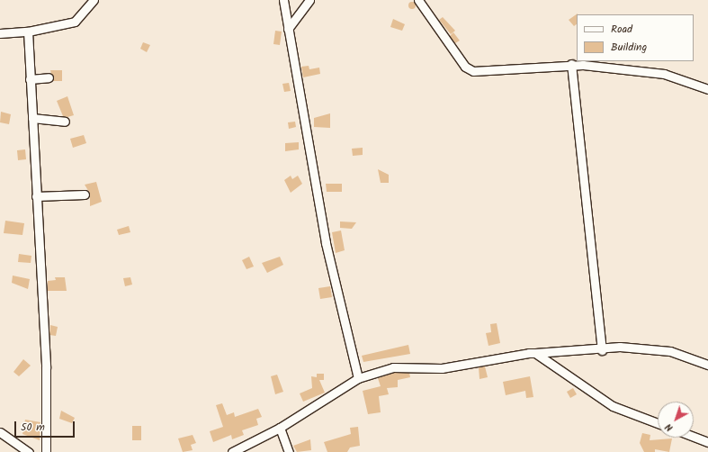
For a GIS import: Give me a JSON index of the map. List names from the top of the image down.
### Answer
{
  "legend": ["Road", "Building"],
  "scale_bar": "50 m",
  "north": "bottom left"
}
